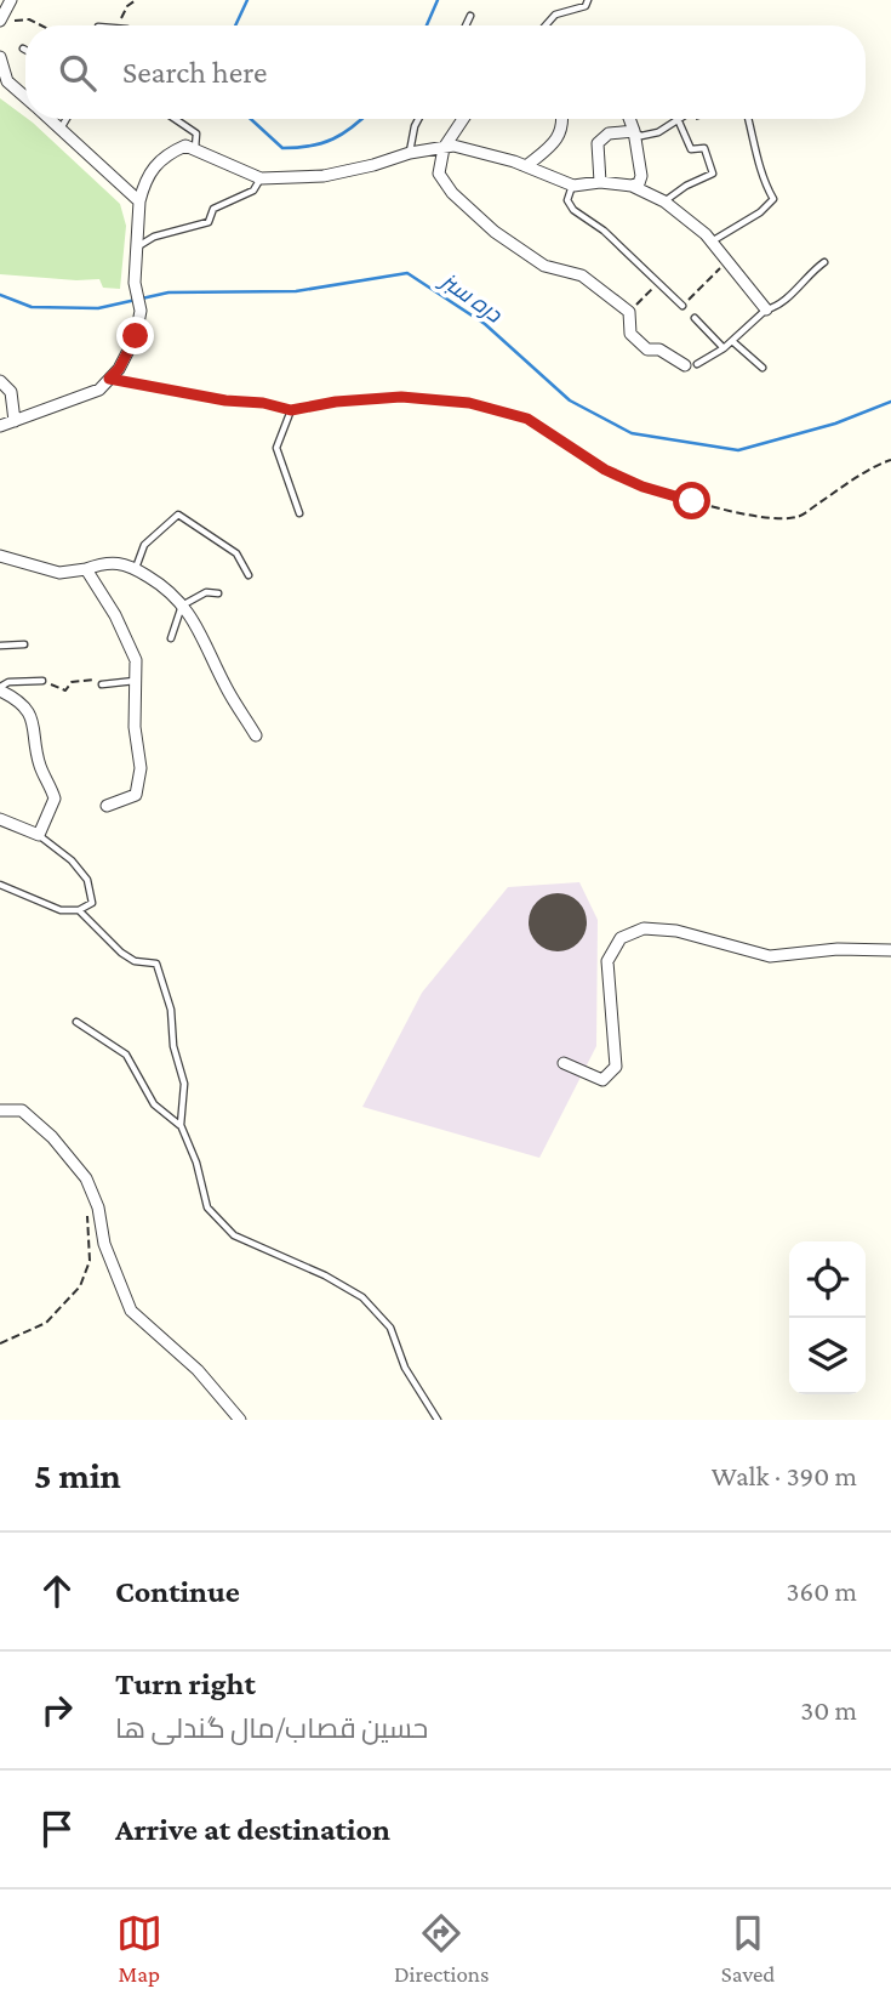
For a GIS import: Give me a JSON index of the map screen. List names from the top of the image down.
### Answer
{
  "water": ["دره سبز"],
  "page": {
    "search": "Search here",
    "heading": ["5 min", "Walk · 390 m"],
    "list": [
      ["Continue", "360 m"],
      ["Turn right", "حسین قصاب/مال گندلی ها", "30 m"],
      "Arrive at destination"
    ],
    "nav": ["Map", "Directions", "Saved"]
  }
}
